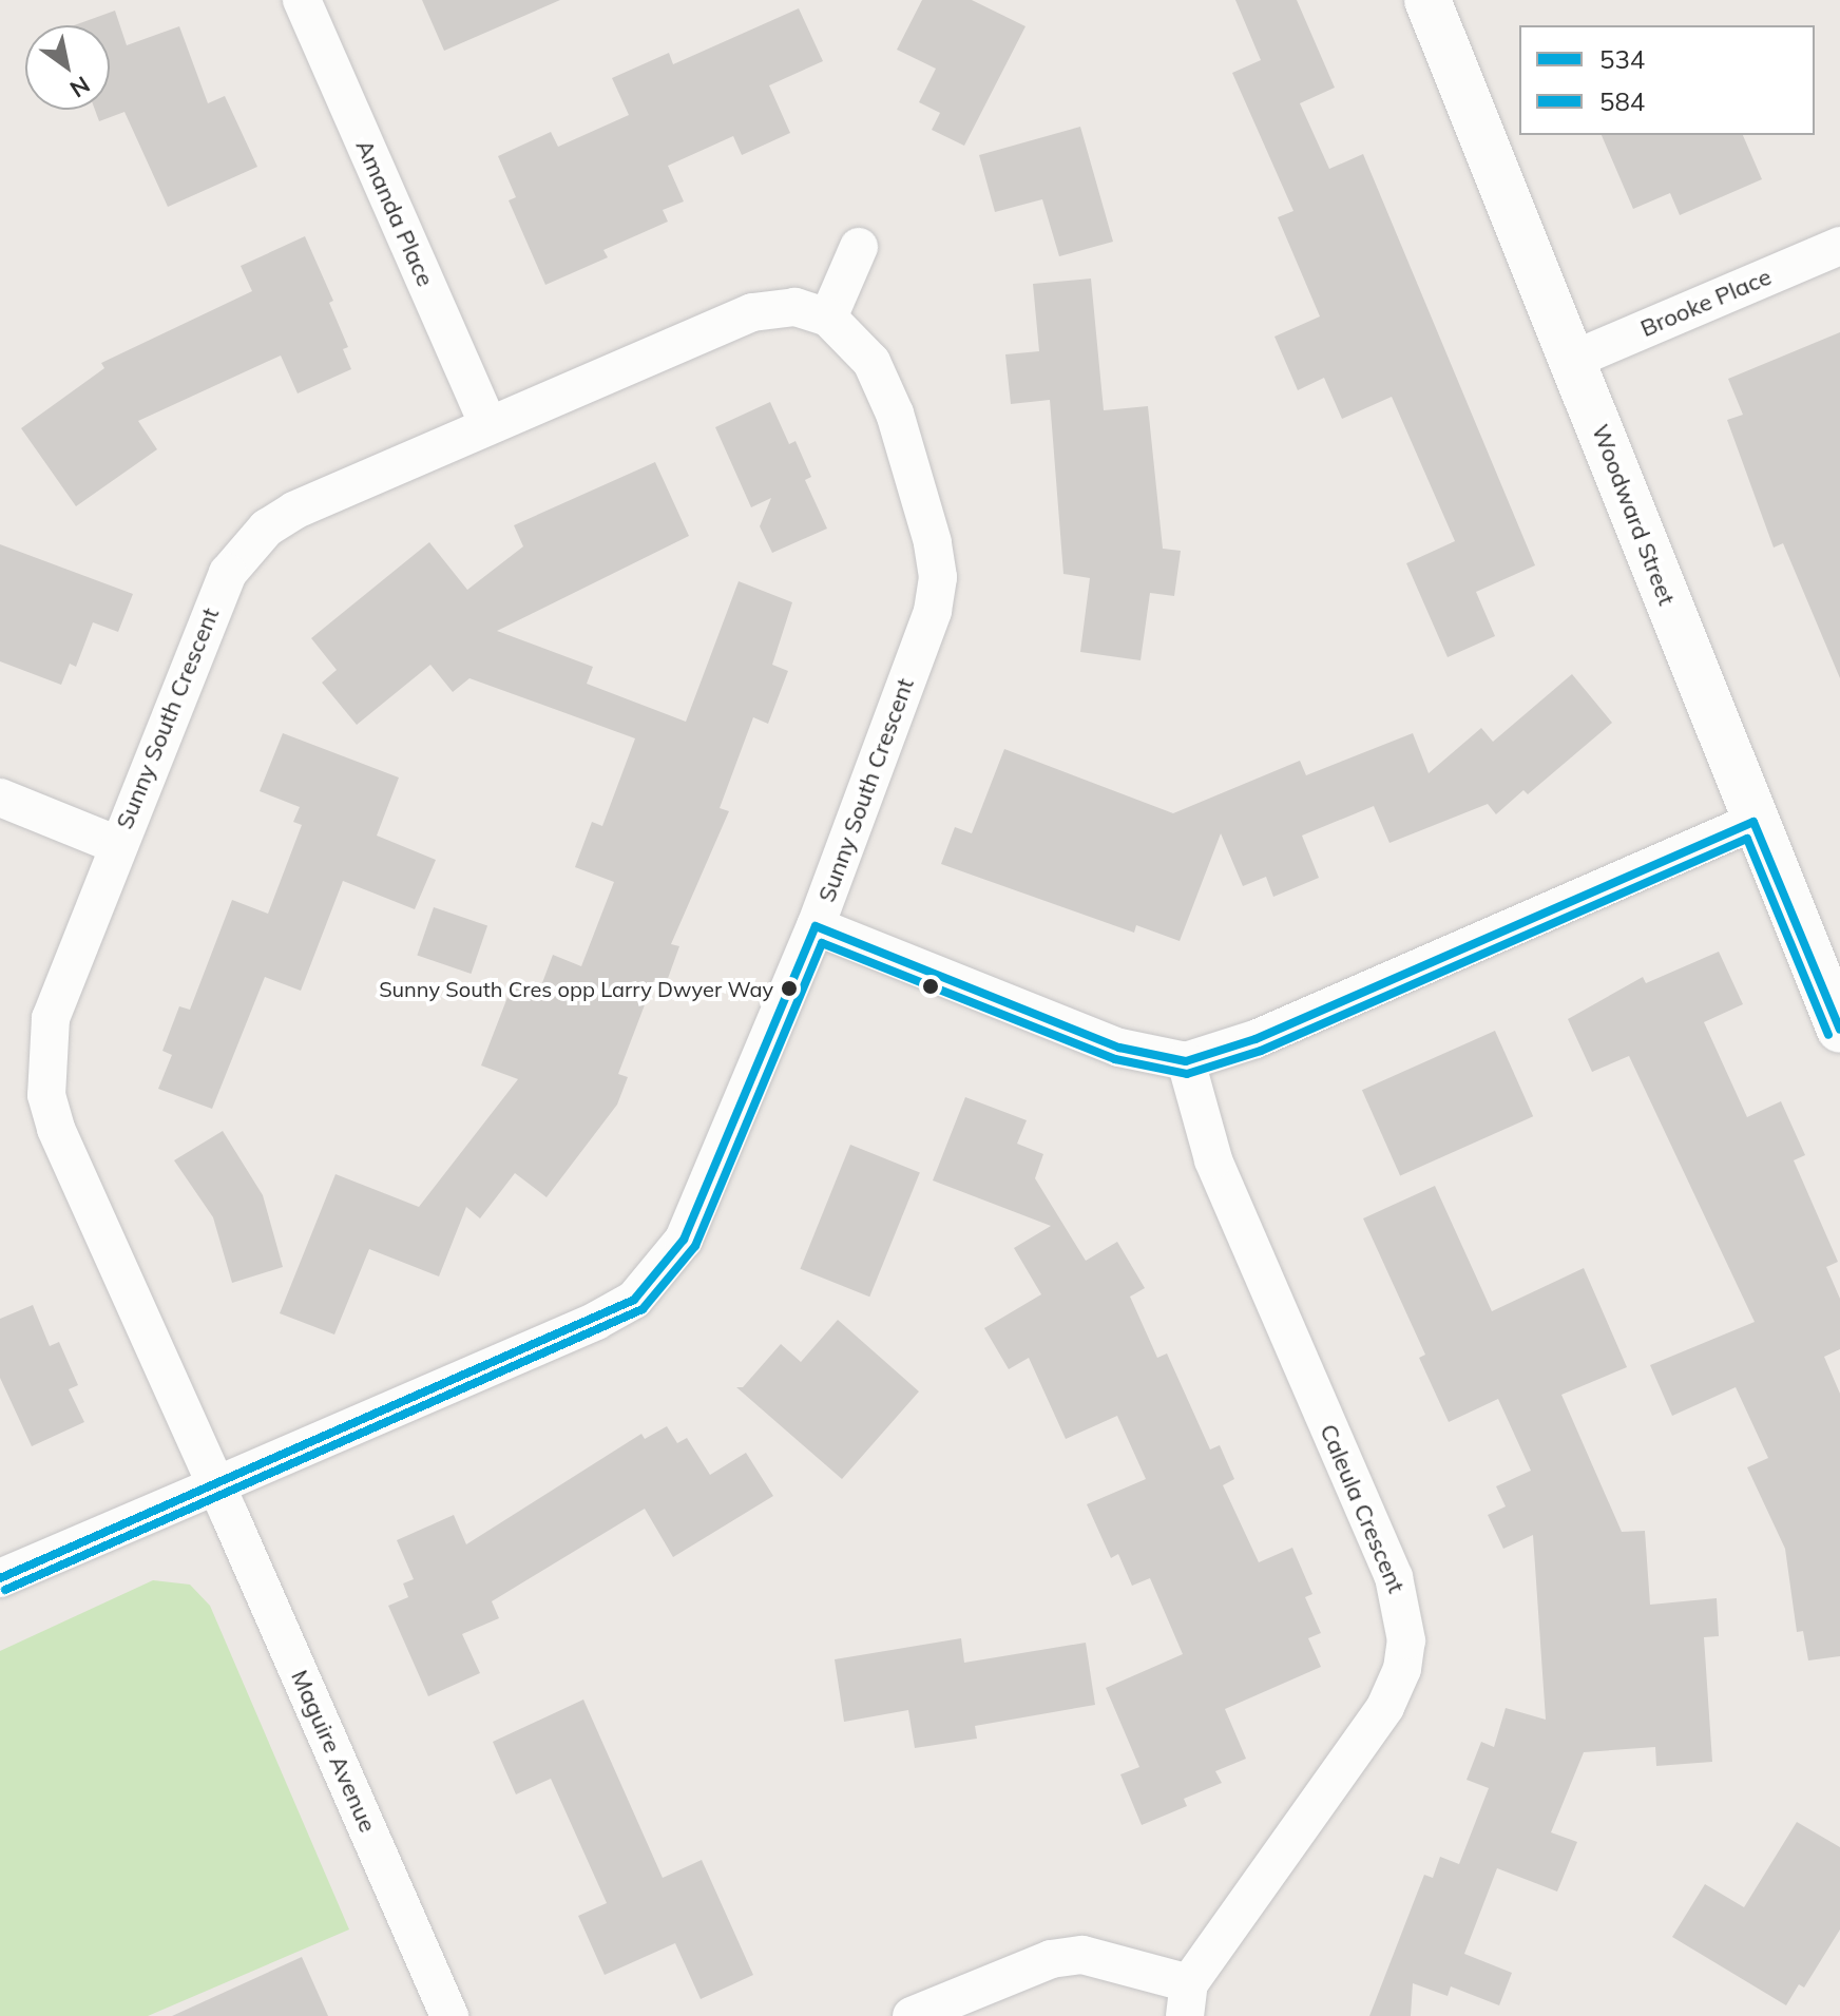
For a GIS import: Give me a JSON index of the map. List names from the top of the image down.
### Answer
{
  "streets": {
    "street": [
      "Amanda Place",
      "Brooke Place",
      "Woodward Street",
      "Sunny South Crescent",
      "Caleula Crescent",
      "Maguire Avenue"
    ]
  },
  "crossings": [
    ["Amanda Place", "Sunny South Crescent"],
    ["Brooke Place", "Woodward Street"],
    ["Sunny South Crescent", "Maguire Avenue"]
  ],
  "places": ["Sunny South Cres opp Larry Dwyer Way"],
  "lines": ["transit line 534", "transit line 584"],
  "legend": ["534", "584"],
  "north": "bottom right"
}
